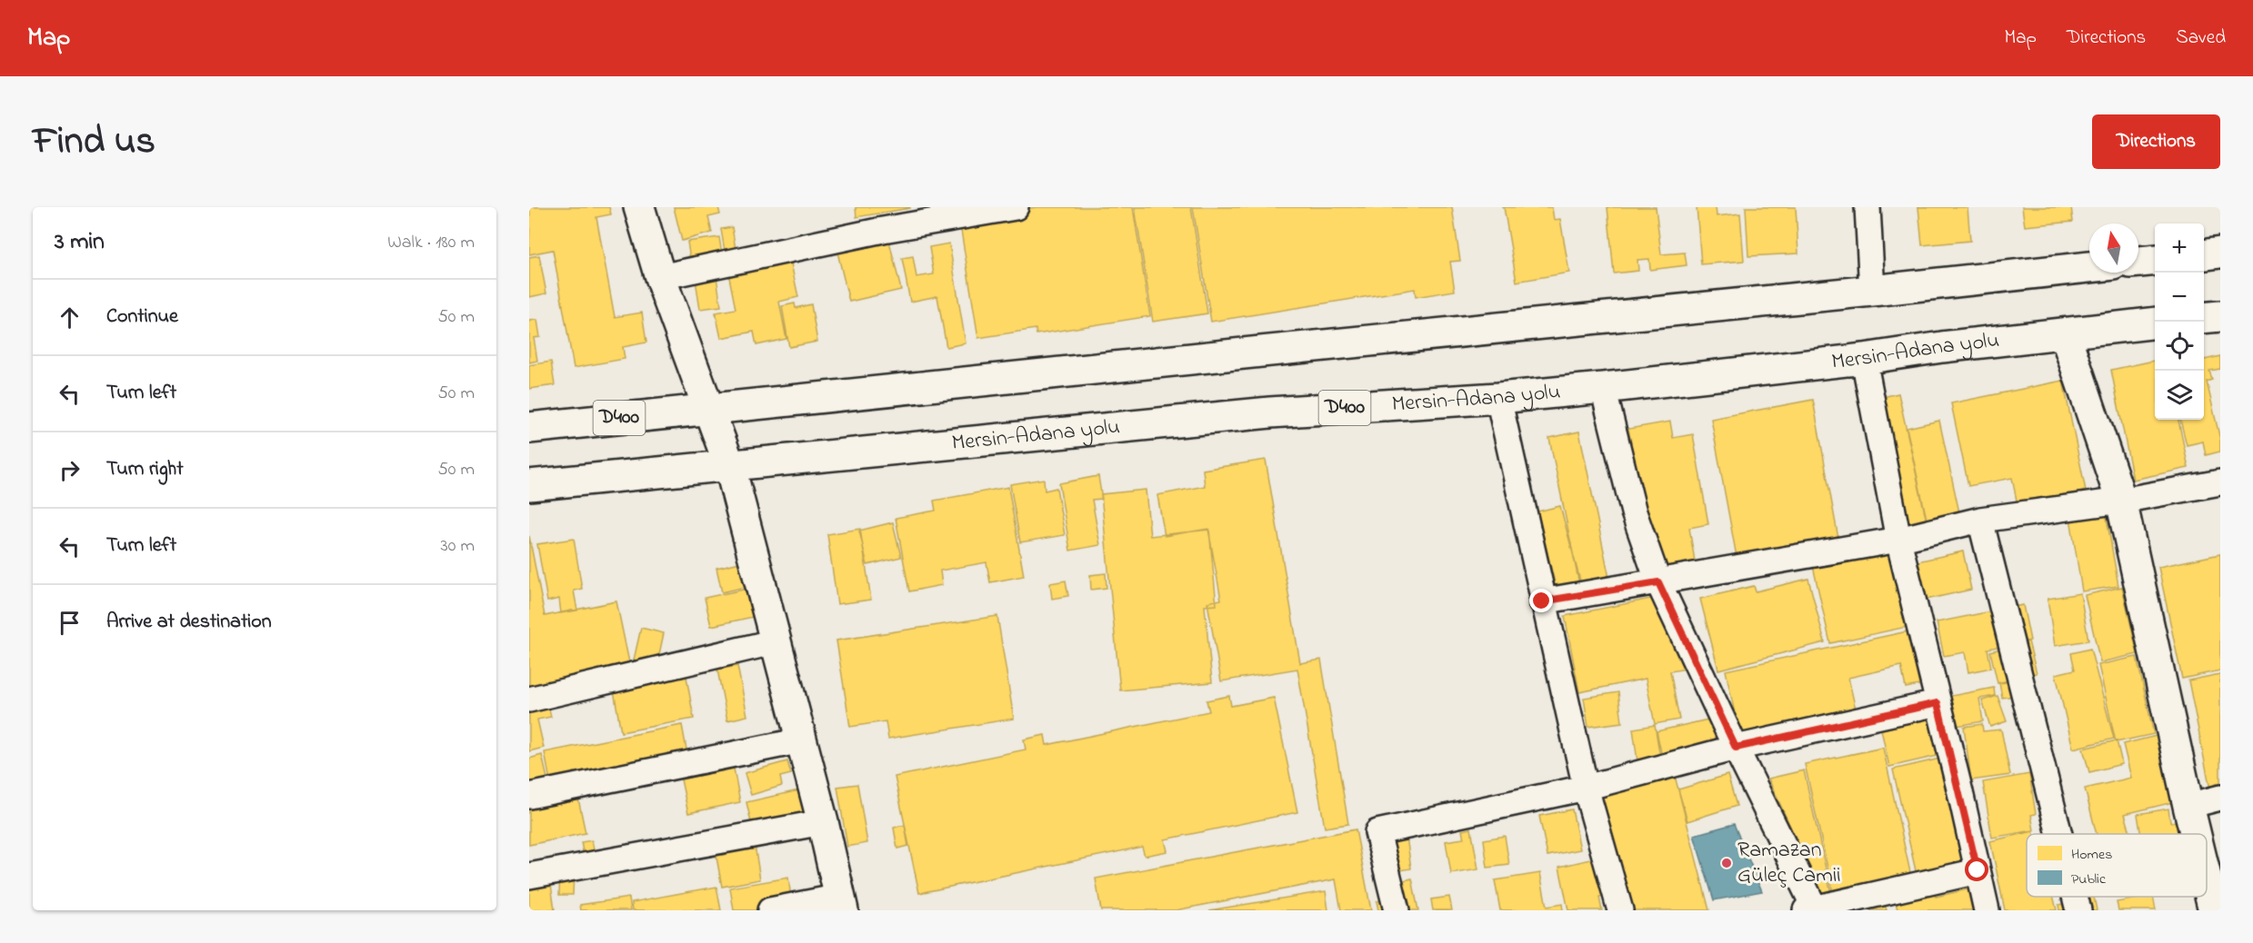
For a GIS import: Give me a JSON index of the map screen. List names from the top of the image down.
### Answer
{
  "streets": {
    "main road": ["Mersin-Adana yolu", "D400"]
  },
  "places": ["Ramazan Güleç Camii"],
  "legend": ["Homes", "Public"],
  "north": "top",
  "page": {
    "header": "Map",
    "nav": ["Map", "Directions", "Saved"],
    "title": "Find us",
    "buttons": "Directions",
    "heading": ["3 min", "Walk · 180 m"],
    "map_buttons": ["+", "−"],
    "list": [
      ["Continue", "50 m"],
      ["Turn left", "50 m"],
      ["Turn right", "50 m"],
      ["Turn left", "30 m"],
      "Arrive at destination"
    ]
  }
}
